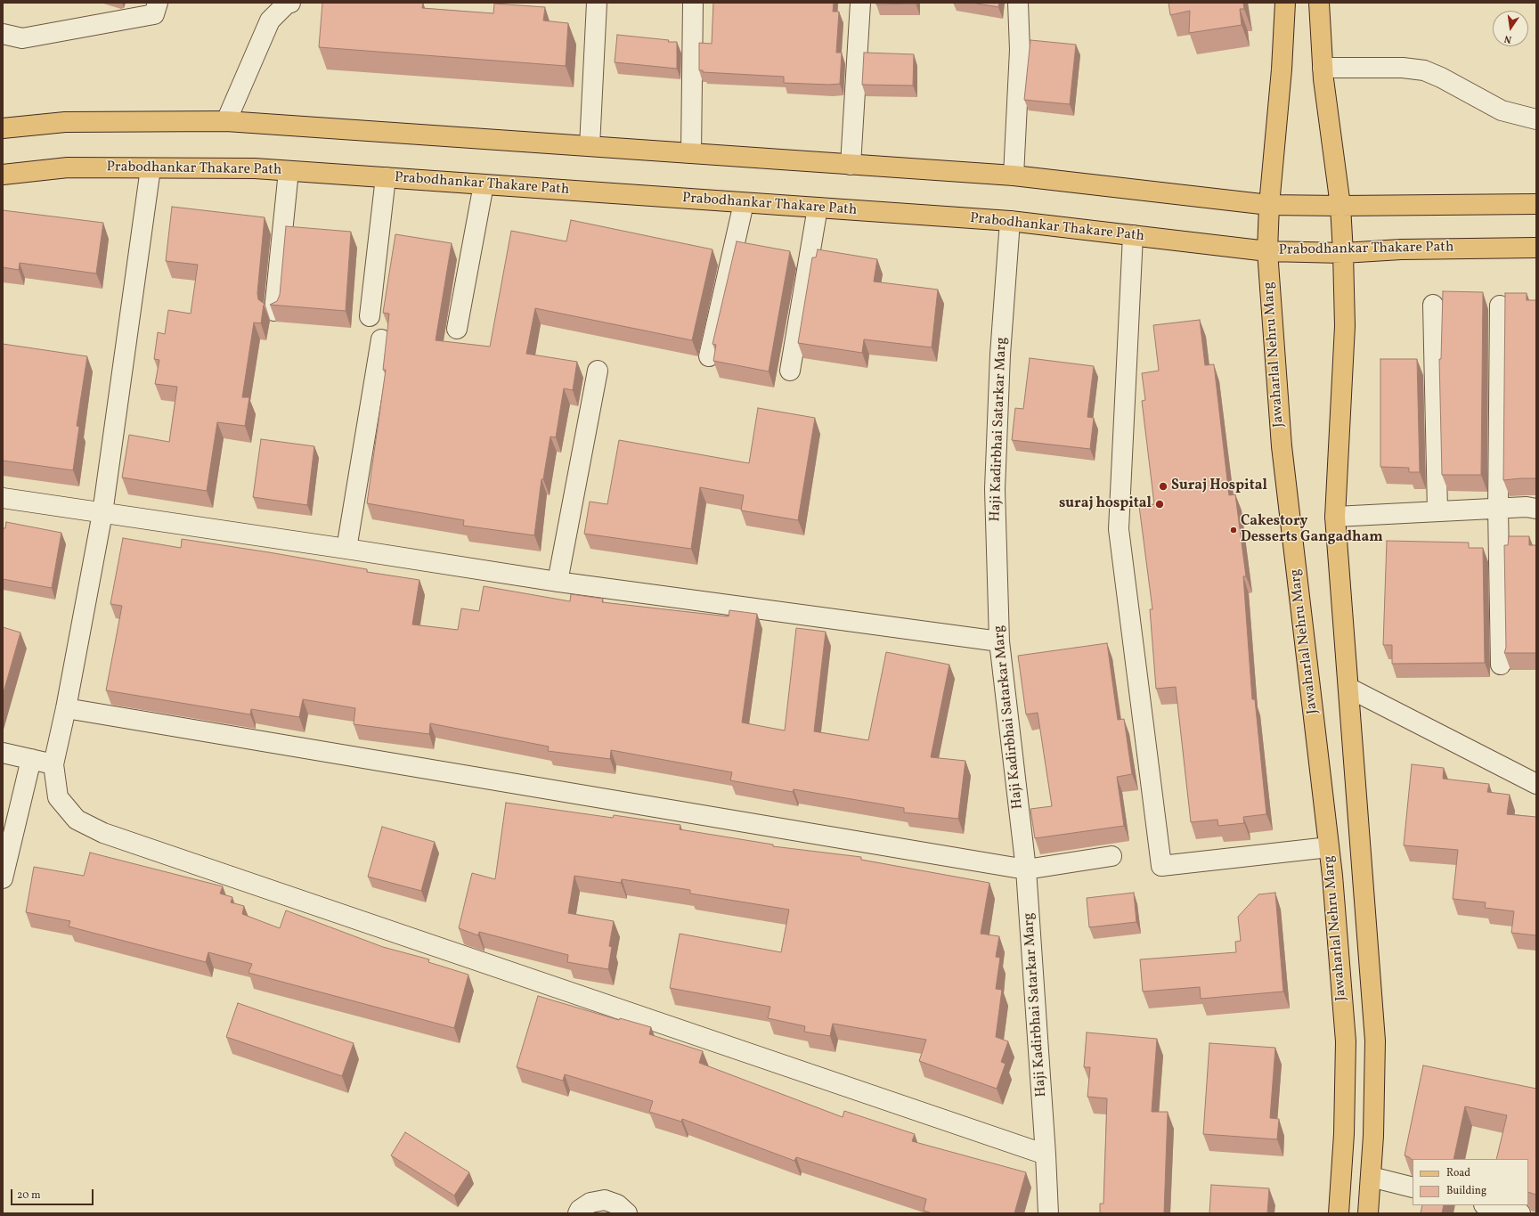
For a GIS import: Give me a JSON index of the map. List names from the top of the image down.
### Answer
{
  "streets": {
    "main road": ["Prabodhankar Thakare Path", "Jawaharlal Nehru Marg"],
    "street": ["Haji Kadirbhai Satarkar Marg"]
  },
  "crossings": [
    ["Prabodhankar Thakare Path", "Jawaharlal Nehru Marg"],
    ["Prabodhankar Thakare Path", "Haji Kadirbhai Satarkar Marg"]
  ],
  "places": ["Suraj Hospital", "suraj hospital", "Cakestory Desserts Gangadham"],
  "legend": ["Road", "Building"],
  "scale_bar": "20 m",
  "north": "bottom"
}
